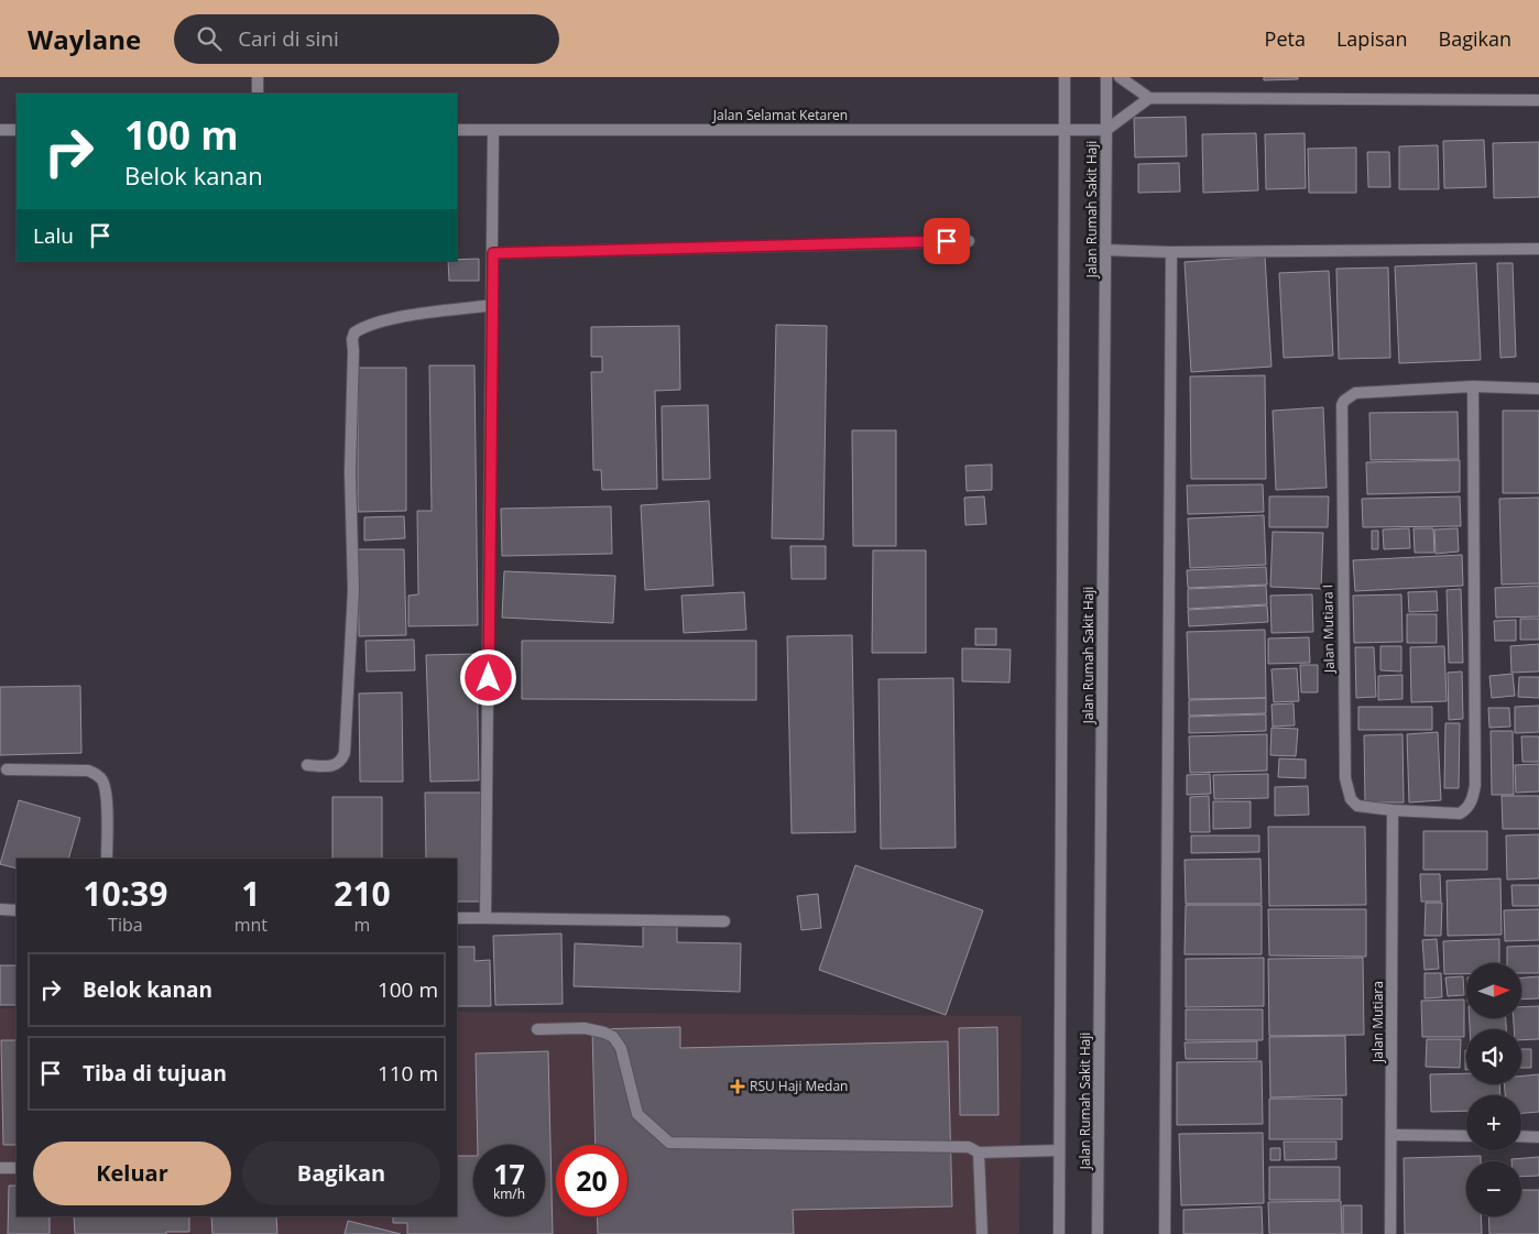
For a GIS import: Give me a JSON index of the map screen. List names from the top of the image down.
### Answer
{
  "streets": {
    "street": [
      "Jalan Selamat Ketaren",
      "Jalan Rumah Sakit Haji",
      "Jalan Mutiara I",
      "Jalan Mutiara"
    ]
  },
  "crossings": [
    ["Jalan Selamat Ketaren", "Jalan Rumah Sakit Haji"],
    ["Jalan Mutiara I", "Jalan Mutiara"]
  ],
  "places": {
    "health": ["RSU Haji Medan"]
  },
  "north": "right",
  "page": {
    "header": "Waylane",
    "search": "Cari di sini",
    "nav": ["Peta", "Lapisan", "Bagikan"],
    "turn": ["100 m", "Belok kanan"],
    "then": "Lalu",
    "eta": [
      "10:39",
      "Tiba",
      "1",
      "mnt",
      "210",
      "m"
    ],
    "list": [
      {
        "name": "Belok kanan",
        "value": "100 m"
      },
      {
        "name": "Tiba di tujuan",
        "value": "110 m"
      }
    ],
    "map_buttons": ["+", "−"],
    "buttons": ["Keluar", "Bagikan"],
    "speed": "17 km/h",
    "limit": "20"
  }
}
